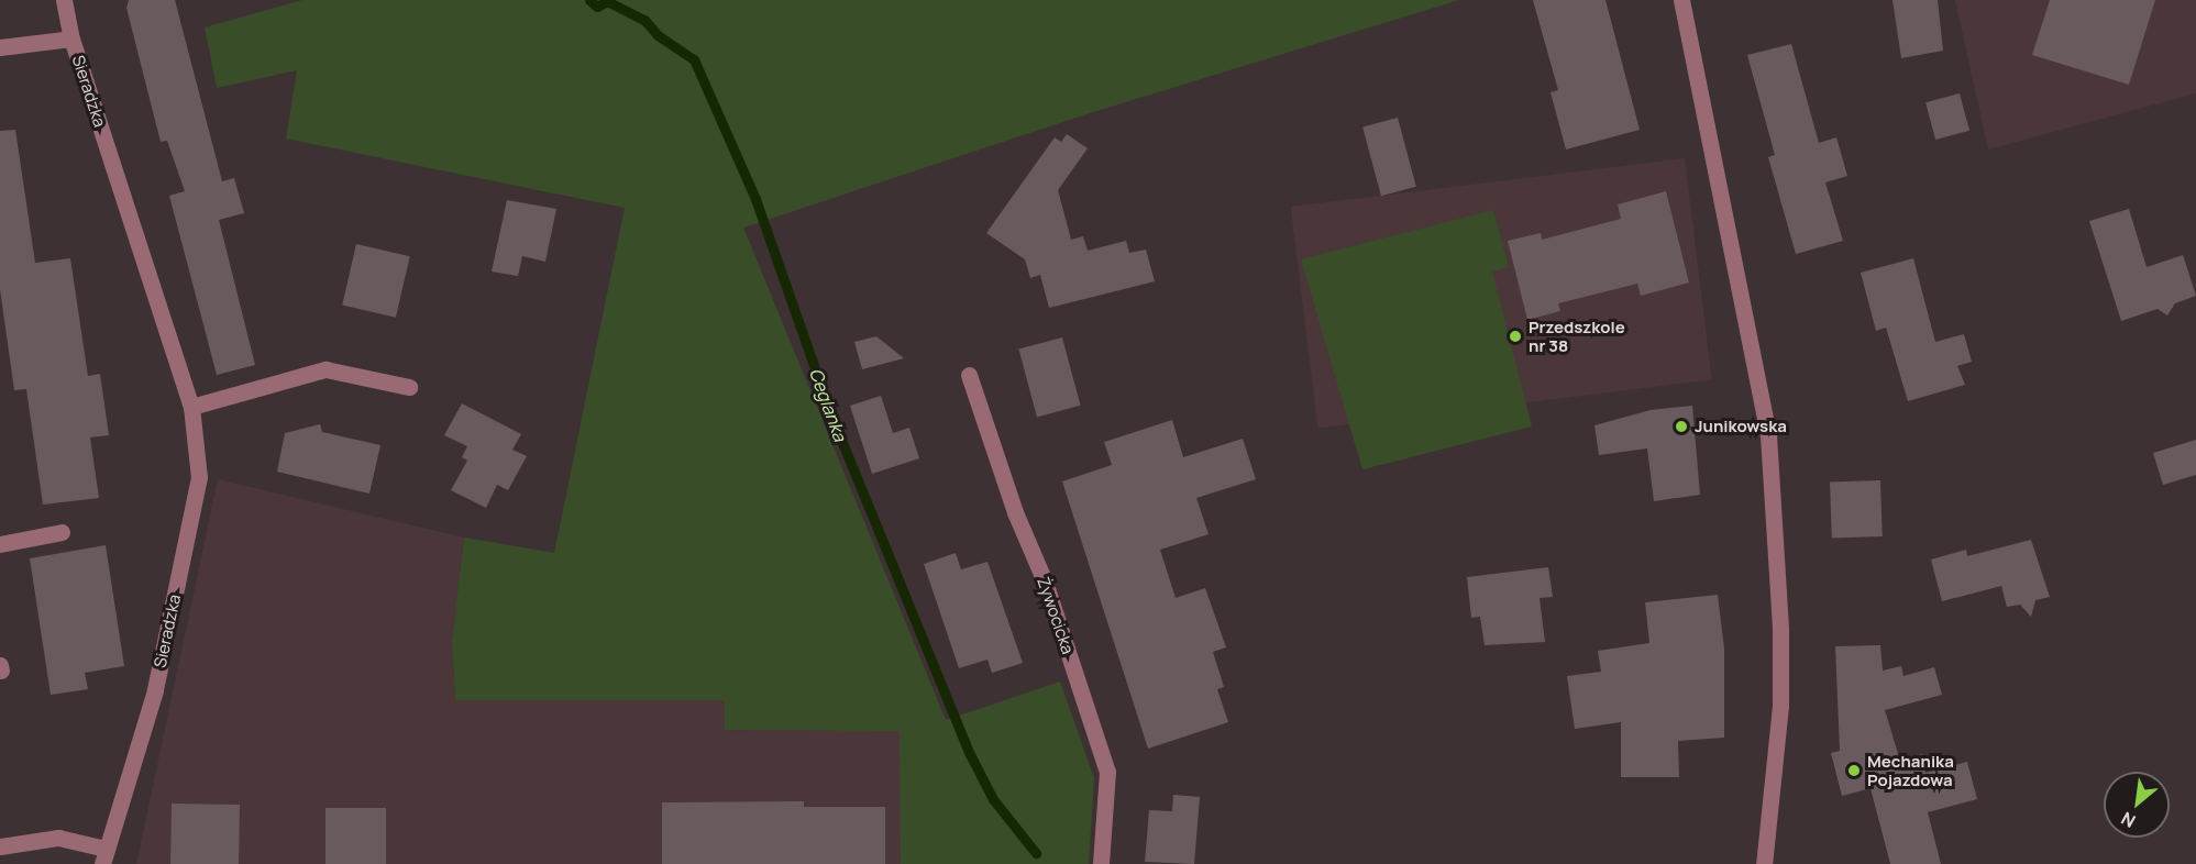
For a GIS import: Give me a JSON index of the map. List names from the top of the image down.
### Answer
{
  "streets": {
    "street": ["Sieradzka", "Żywocicka"]
  },
  "water": ["Ceglanka"],
  "places": ["Przedszkole nr 38", "Junikowska", "Mechanika Pojazdowa"],
  "north": "bottom left"
}
